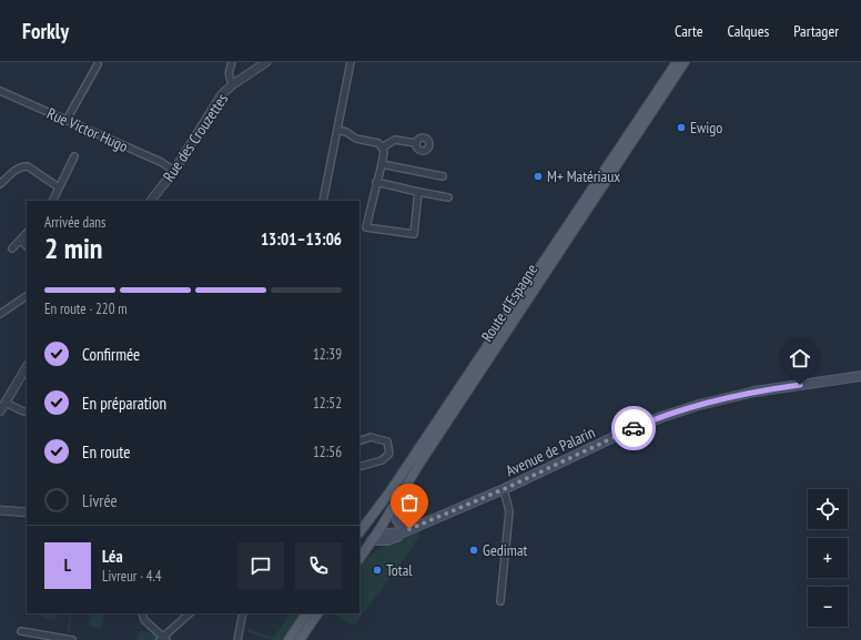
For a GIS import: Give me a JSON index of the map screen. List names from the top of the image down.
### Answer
{
  "streets": {
    "main road": ["Route d'Espagne", "Avenue de Palarin"],
    "street": ["Rue Victor Hugo", "Rue des Crouzettes"]
  },
  "crossings": [
    ["Rue Victor Hugo", "Rue des Crouzettes"],
    ["Route d'Espagne", "Avenue de Palarin"]
  ],
  "places": [
    "Ewigo",
    "M+ Matériaux",
    "Gedimat",
    "Total"
  ],
  "page": {
    "header": "Forkly",
    "nav": ["Carte", "Calques", "Partager"],
    "heading": ["2 min", "Arrivée dans", "13:01–13:06"],
    "panel": ["Léa", "Livreur · 4.4"],
    "bar": "En route · 220 m",
    "list": [
      ["Confirmée", "12:39"],
      ["En préparation", "12:52"],
      ["En route", "12:56"],
      "Livrée"
    ],
    "map_buttons": ["+", "−"],
    "round": "L"
  }
}
